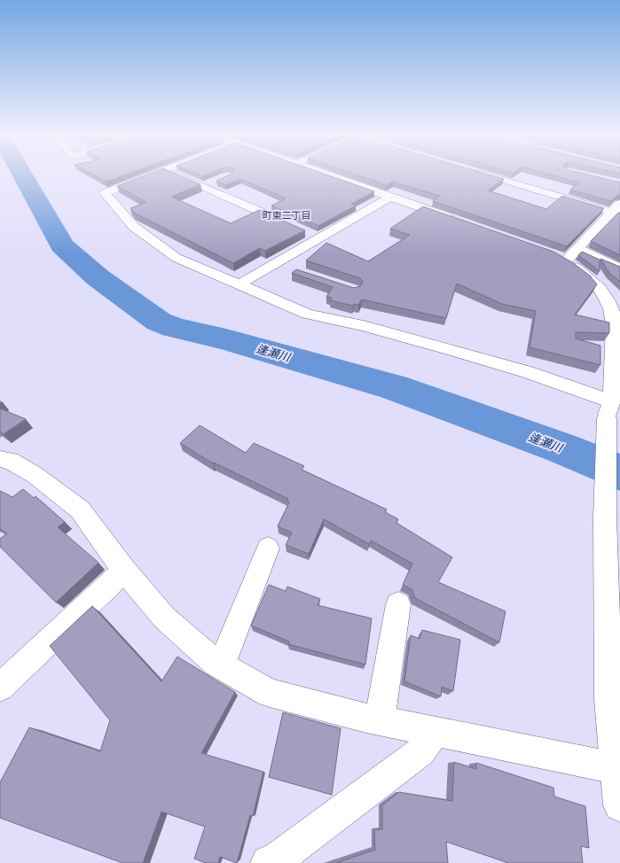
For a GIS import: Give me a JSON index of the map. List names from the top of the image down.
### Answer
{
  "districts": ["町東二丁目"],
  "water": ["逢瀬川"]
}
